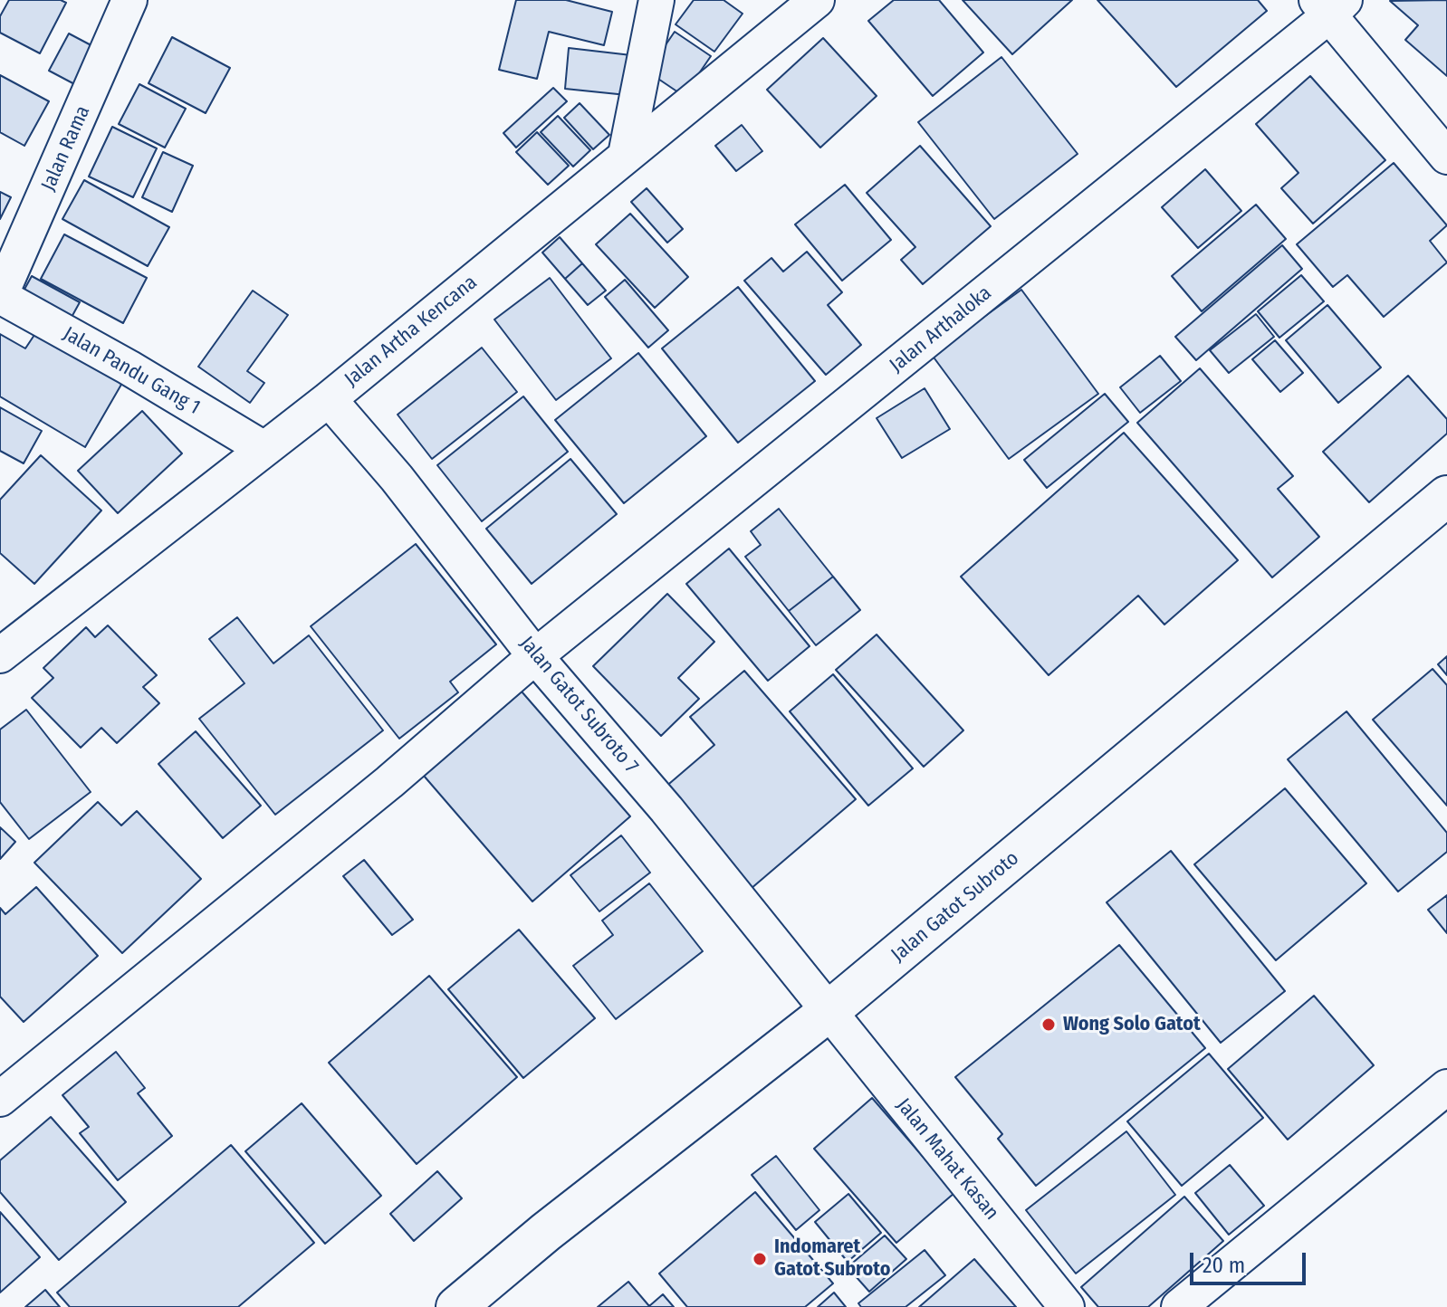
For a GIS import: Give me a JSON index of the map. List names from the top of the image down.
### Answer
{
  "streets": {
    "main road": ["Jalan Gatot Subroto"],
    "street": [
      "Jalan Rama",
      "Jalan Arthaloka",
      "Jalan Artha Kencana",
      "Jalan Pandu Gang 1",
      "Jalan Gatot Subroto 7",
      "Jalan Mahat Kasan"
    ]
  },
  "crossings": [
    ["Jalan Rama", "Jalan Pandu Gang 1"],
    ["Jalan Arthaloka", "Jalan Gatot Subroto 7"],
    ["Jalan Artha Kencana", "Jalan Pandu Gang 1"],
    ["Jalan Artha Kencana", "Jalan Gatot Subroto 7"],
    ["Jalan Gatot Subroto 7", "Jalan Gatot Subroto"],
    ["Jalan Gatot Subroto 7", "Jalan Mahat Kasan"],
    ["Jalan Gatot Subroto", "Jalan Mahat Kasan"]
  ],
  "places": ["Wong Solo Gatot", "Indomaret Gatot Subroto"],
  "scale_bar": "20 m"
}
